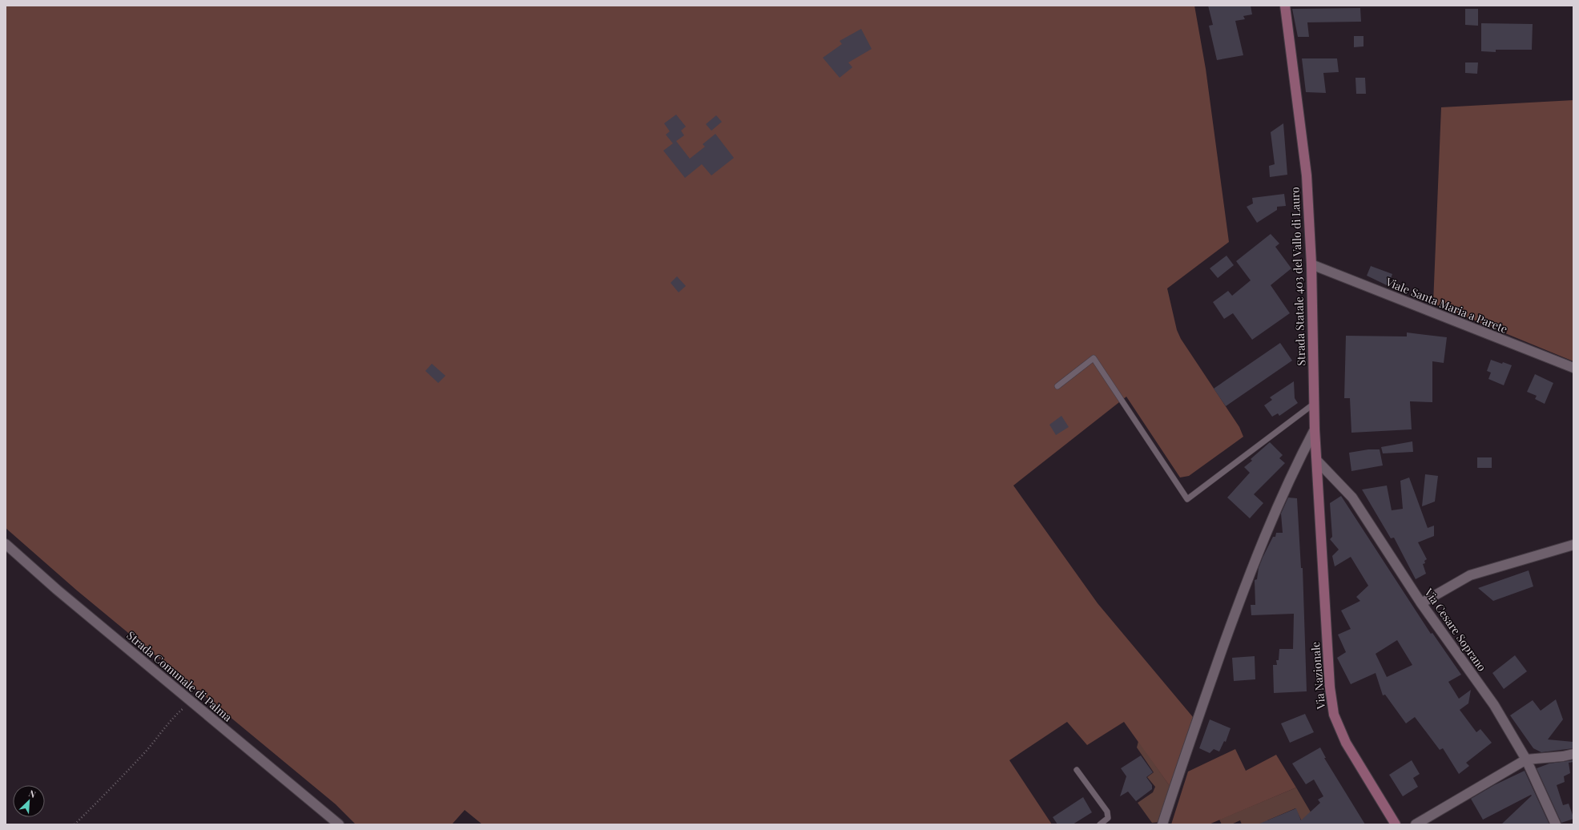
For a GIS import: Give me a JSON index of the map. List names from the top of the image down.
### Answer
{
  "streets": {
    "main road": ["Strada Statale 403 del Vallo di Lauro", "Via Nazionale"],
    "street": ["Viale Santa Maria a Parete", "Via Cesare Soprano", "Strada Comunale di Palma"]
  },
  "crossings": [
    ["Strada Statale 403 del Vallo di Lauro", "Viale Santa Maria a Parete"],
    ["Strada Statale 403 del Vallo di Lauro", "Via Cesare Soprano"],
    ["Strada Statale 403 del Vallo di Lauro", "Via Nazionale"]
  ],
  "north": "top right"
}
